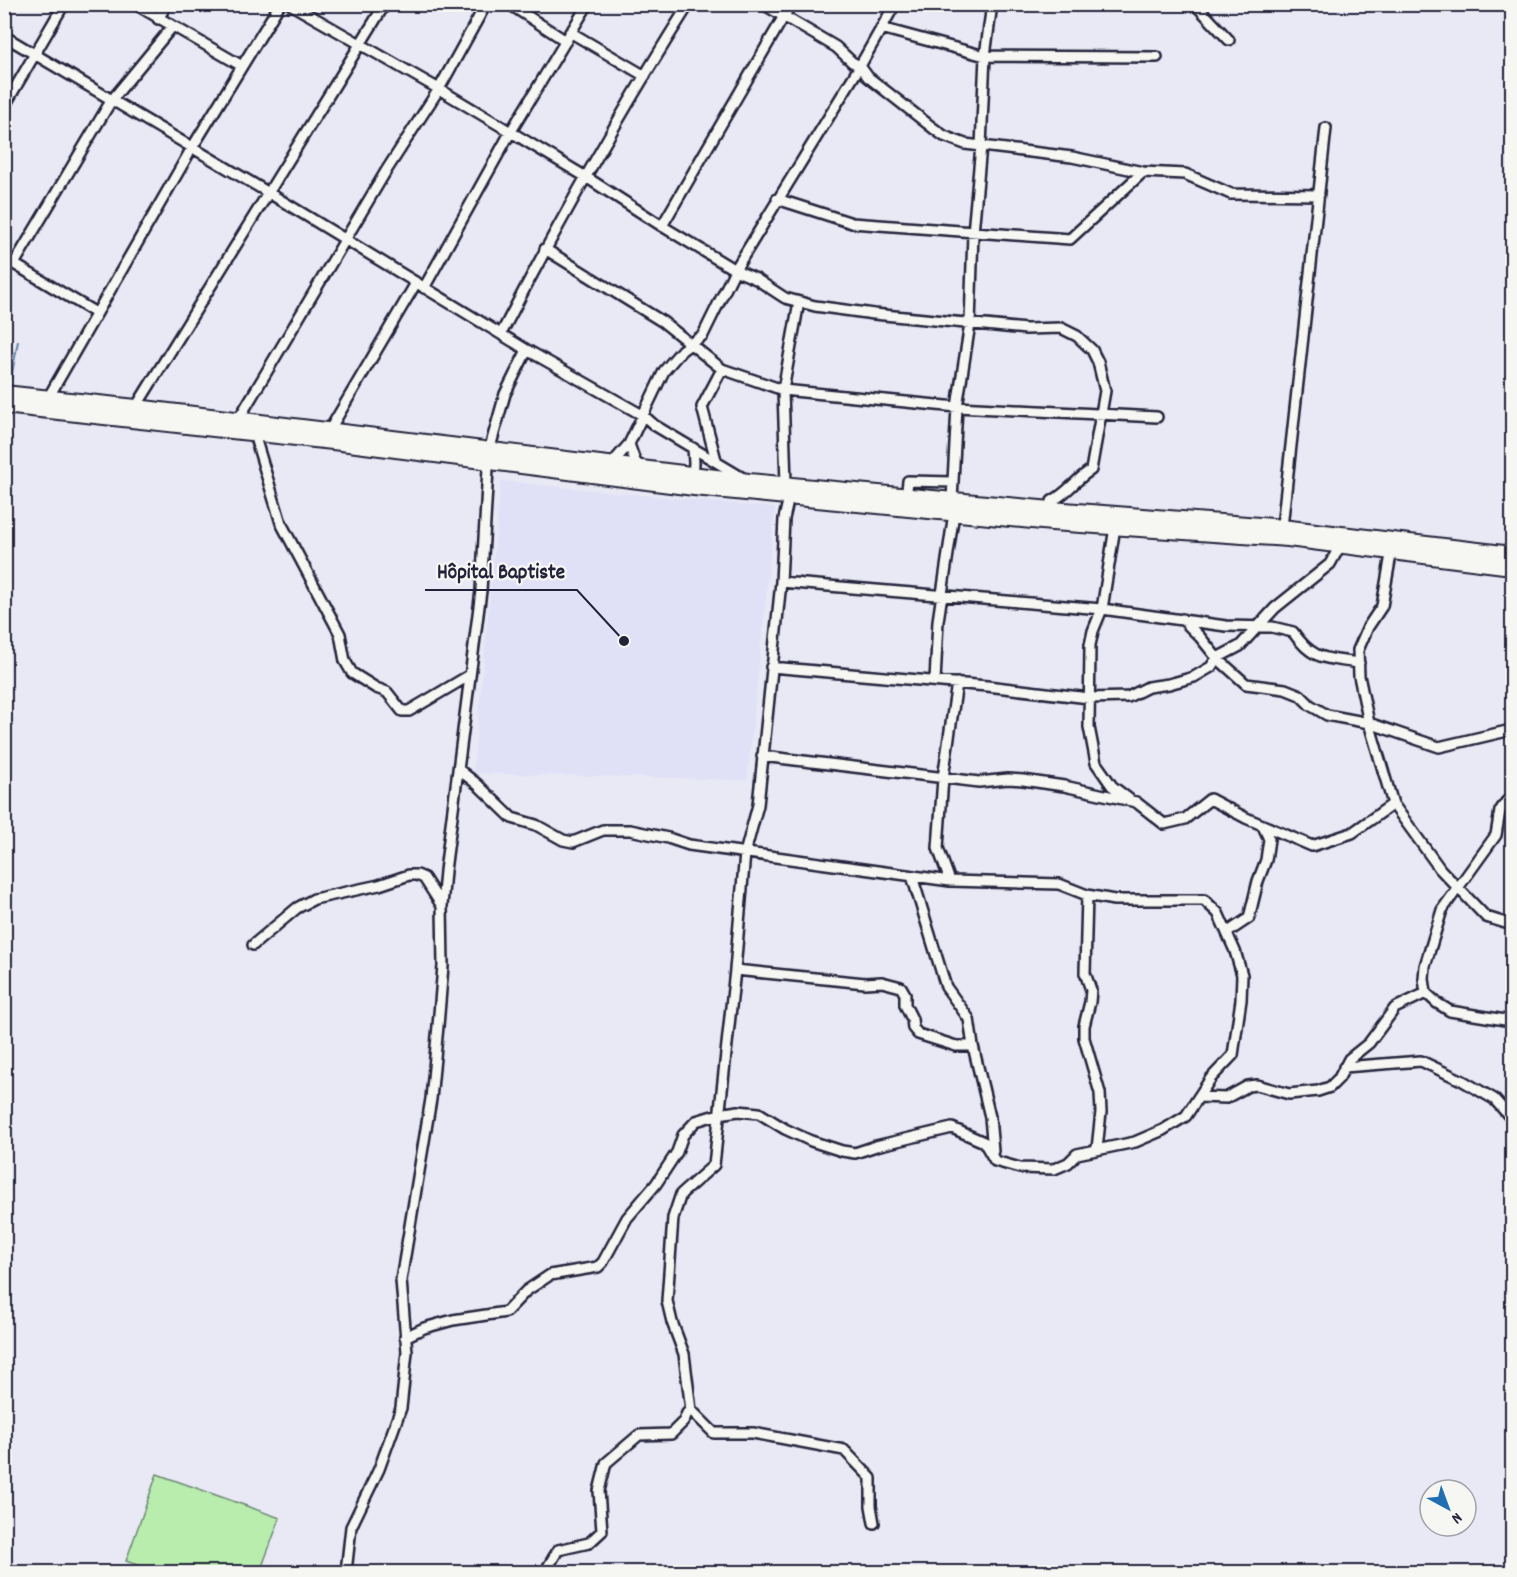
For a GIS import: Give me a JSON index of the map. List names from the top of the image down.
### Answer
{
  "places": ["Hôpital Baptiste"],
  "north": "bottom right"
}
